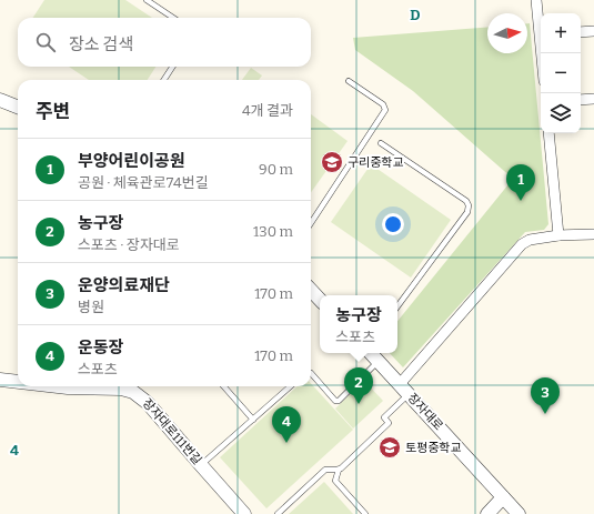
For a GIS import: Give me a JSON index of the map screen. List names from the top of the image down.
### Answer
{
  "streets": {
    "street": ["장자대로", "장자대로111번길"]
  },
  "places": {
    "school or university": ["구리중학교", "토평중학교"]
  },
  "north": "right",
  "page": {
    "map_buttons": ["+", "−"],
    "search": "장소 검색",
    "heading": ["주변", "4개 결과"],
    "list": [
      {
        "mark": "1",
        "name": "부양어린이공원",
        "note": "공원 · 체육관로74번길",
        "value": "90 m"
      },
      {
        "mark": "2",
        "name": "농구장",
        "note": "스포츠 · 장자대로",
        "value": "130 m"
      },
      {
        "mark": "3",
        "name": "운양의료재단",
        "note": "병원",
        "value": "170 m"
      },
      {
        "mark": "4",
        "name": "운동장",
        "note": "스포츠",
        "value": "170 m"
      }
    ],
    "pins": [
      "1",
      "2",
      "3",
      "4"
    ],
    "popup": ["농구장", "스포츠"]
  },
  "grid": {
    "columns": ["D"],
    "rows": ["4"]
  }
}
